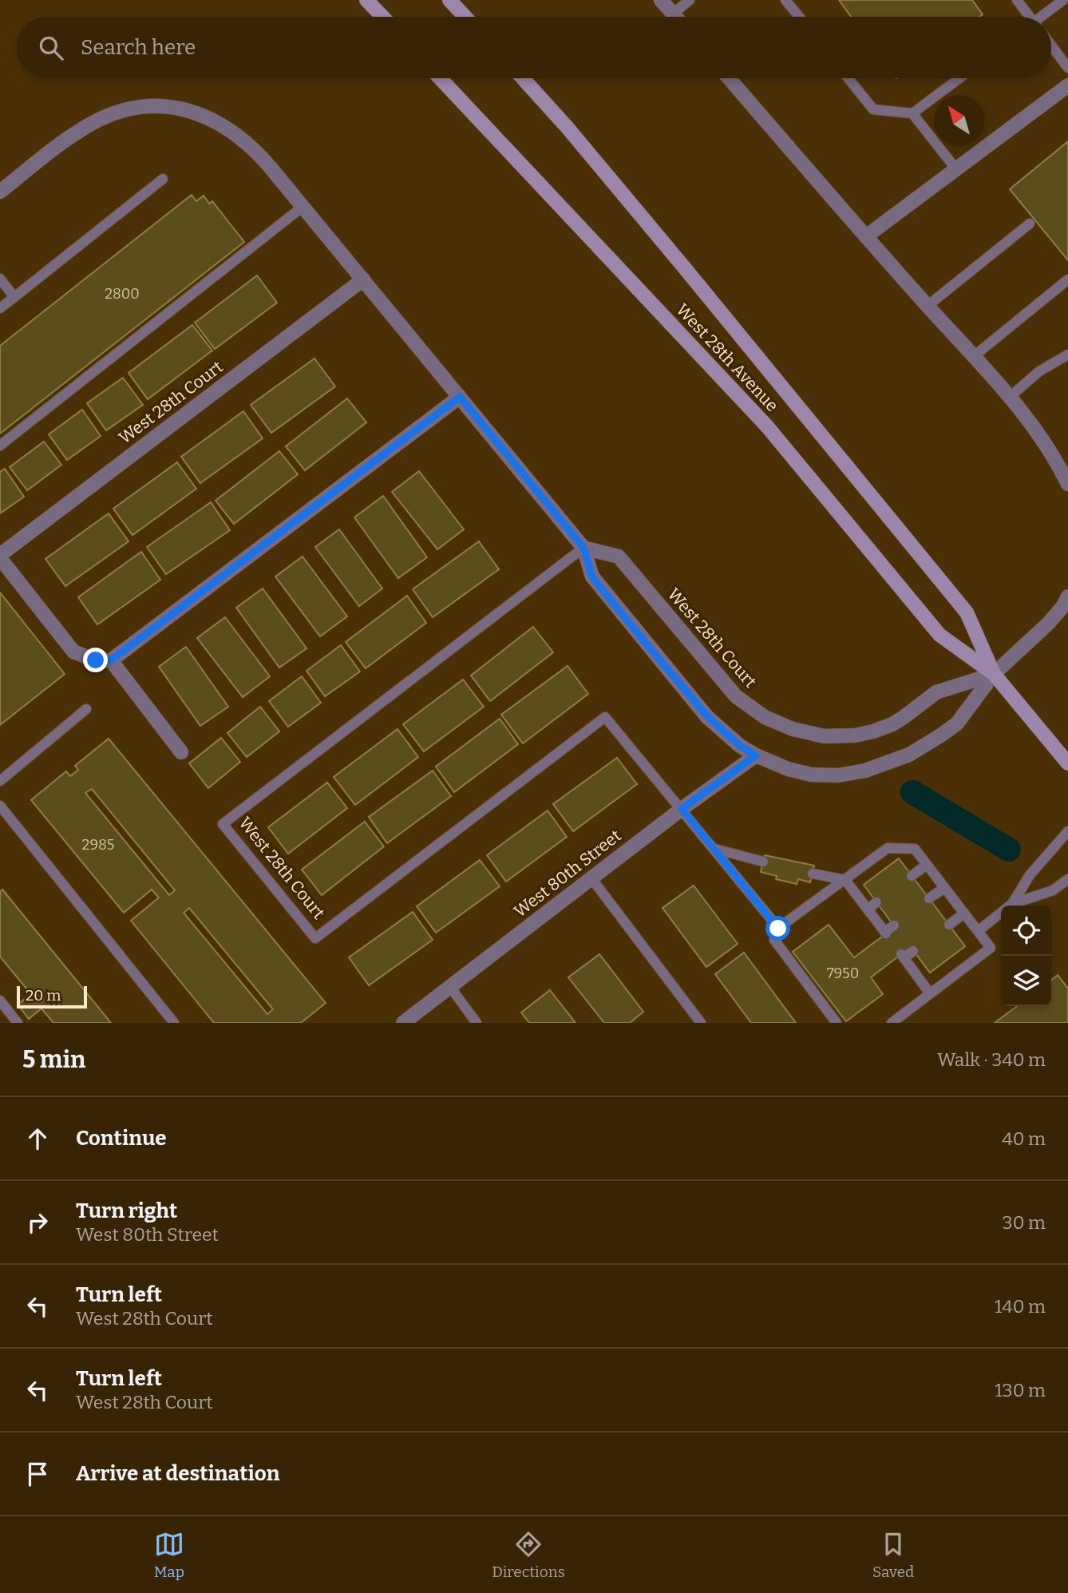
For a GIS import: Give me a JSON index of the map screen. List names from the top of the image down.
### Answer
{
  "streets": {
    "main road": ["West 28th Avenue"],
    "street": ["West 28th Court", "West 80th Street"]
  },
  "crossings": [
    ["West 28th Avenue", "West 28th Court"],
    ["West 28th Court", "West 80th Street"]
  ],
  "house_numbers": ["2800", "2985", "7950"],
  "scale_bar": "20 m",
  "north": "top left",
  "page": {
    "search": "Search here",
    "scale": "20 m",
    "heading": ["5 min", "Walk · 340 m"],
    "list": [
      ["Continue", "40 m"],
      ["Turn right", "West 80th Street", "30 m"],
      ["Turn left", "West 28th Court", "140 m"],
      ["Turn left", "West 28th Court", "130 m"],
      "Arrive at destination"
    ],
    "nav": ["Map", "Directions", "Saved"]
  }
}
